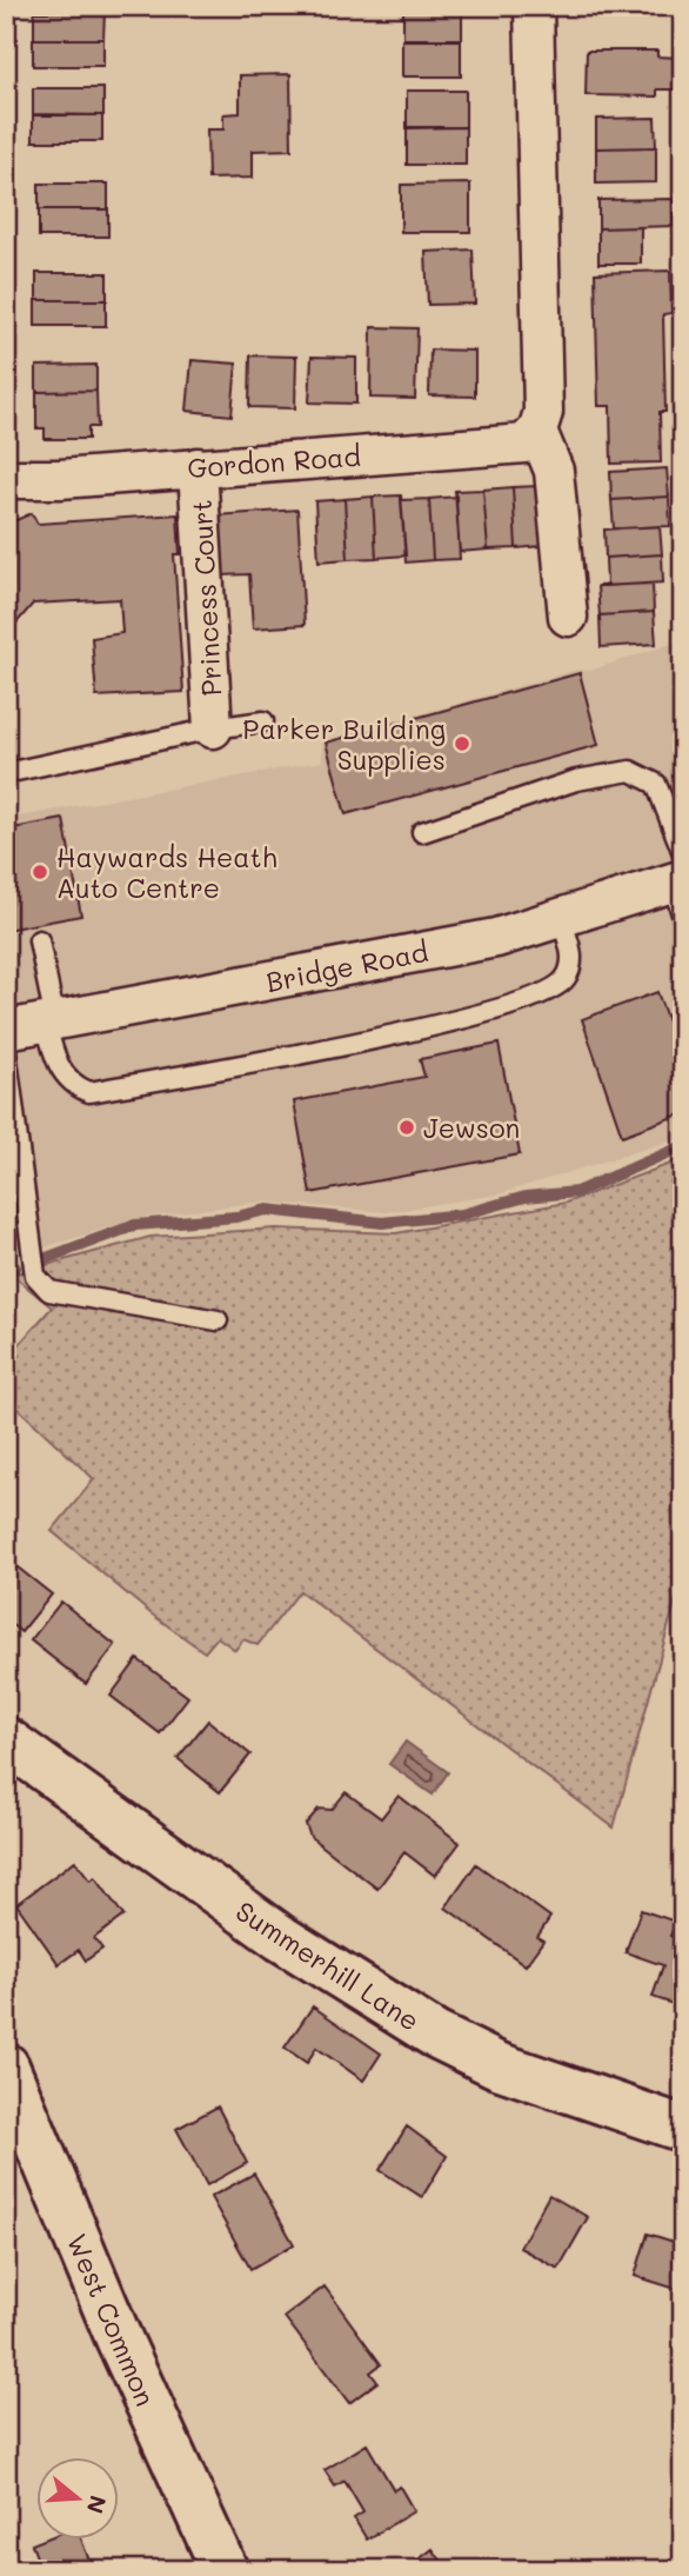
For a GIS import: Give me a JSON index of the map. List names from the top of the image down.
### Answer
{
  "streets": {
    "street": [
      "Gordon Road",
      "Princess Court",
      "Bridge Road",
      "Summerhill Lane",
      "West Common"
    ]
  },
  "crossings": [
    ["Gordon Road", "Princess Court"]
  ],
  "places": ["Parker Building Supplies", "Haywards Heath Auto Centre", "Jewson"],
  "north": "right"
}
